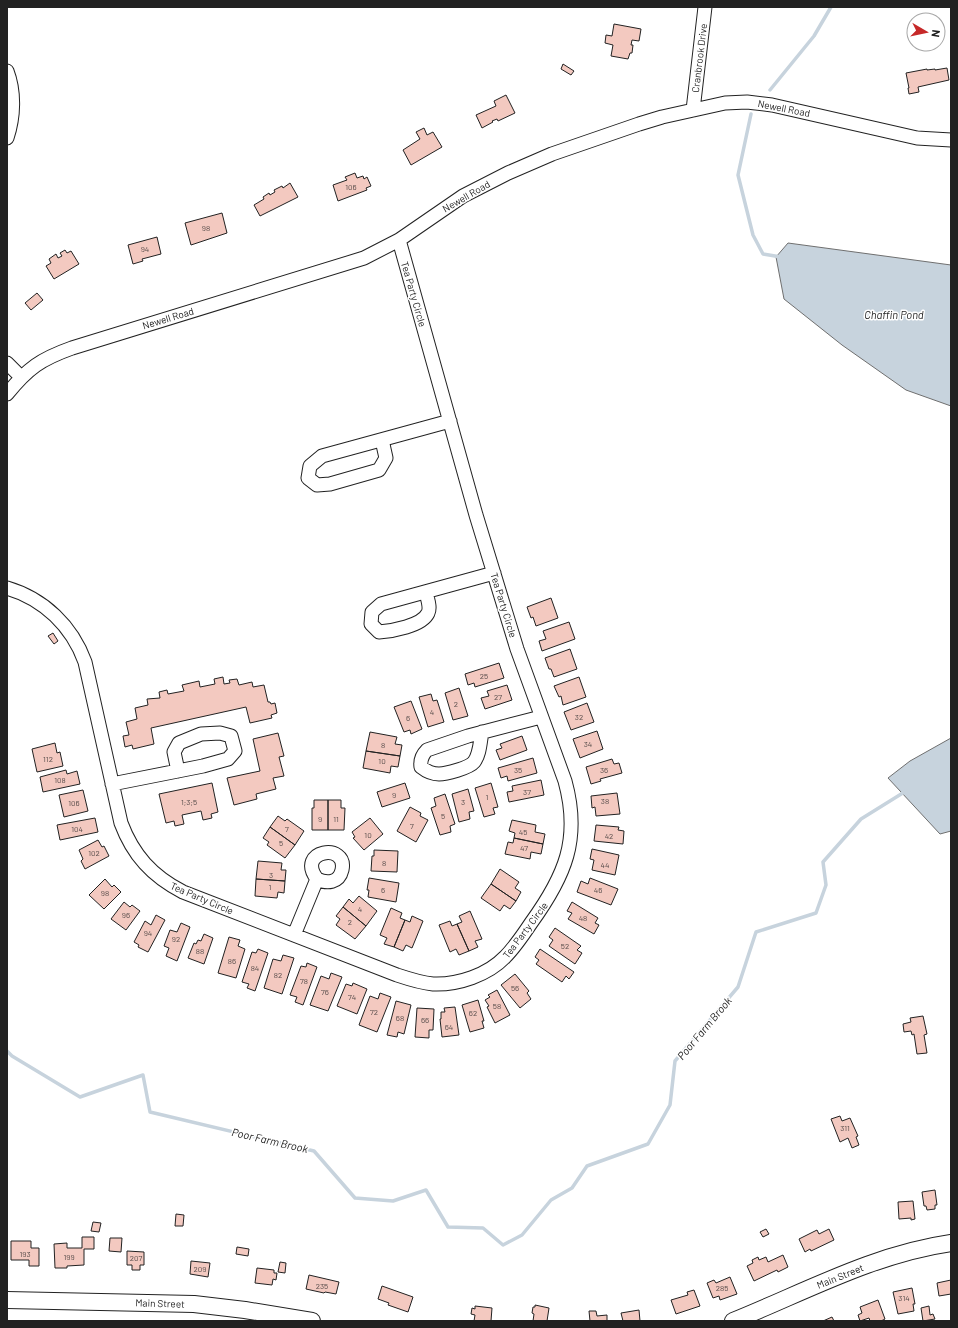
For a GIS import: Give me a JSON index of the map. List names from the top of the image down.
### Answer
{
  "streets": {
    "main road": ["Main Street"],
    "street": ["Cranbrook Drive", "Newell Road", "Tea Party Circle"]
  },
  "crossings": [
    ["Cranbrook Drive", "Newell Road"],
    ["Newell Road", "Tea Party Circle"]
  ],
  "water": ["Chaffin Pond", "Poor Farm Brook"],
  "house_numbers": [
    "106",
    "98",
    "94",
    "25",
    "27",
    "2",
    "4",
    "32",
    "6",
    "34",
    "8",
    "112",
    "10",
    "35",
    "36",
    "108",
    "37",
    "9",
    "1",
    "38",
    "1;3;5",
    "3",
    "106",
    "5",
    "9",
    "11",
    "7",
    "104",
    "7",
    "45",
    "10",
    "42",
    "5",
    "47",
    "102",
    "8",
    "44",
    "3",
    "1",
    "6",
    "46",
    "98",
    "4",
    "96",
    "48",
    "2",
    "94",
    "92",
    "52",
    "88",
    "86",
    "84",
    "82",
    "78",
    "56",
    "76",
    "74",
    "58",
    "72",
    "62",
    "68",
    "66",
    "64",
    "311",
    "193",
    "199",
    "207",
    "209",
    "235",
    "285",
    "314"
  ],
  "north": "right"
}
